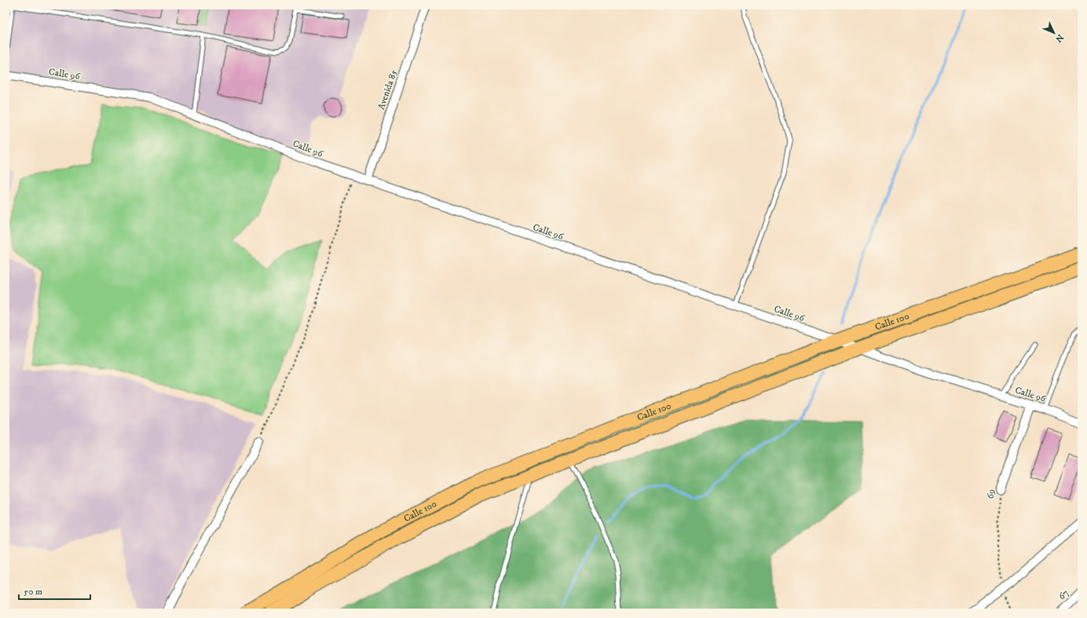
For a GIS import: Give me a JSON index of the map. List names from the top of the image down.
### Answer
{
  "streets": {
    "highway": ["Calle 100"],
    "street": [
      "Calle 96",
      "Avenida 85",
      "69",
      "67"
    ]
  },
  "crossings": [
    ["Calle 96", "Avenida 85"],
    ["Calle 96", "Calle 100"],
    ["Calle 96", "69"]
  ],
  "scale_bar": "50 m",
  "north": "bottom right"
}
